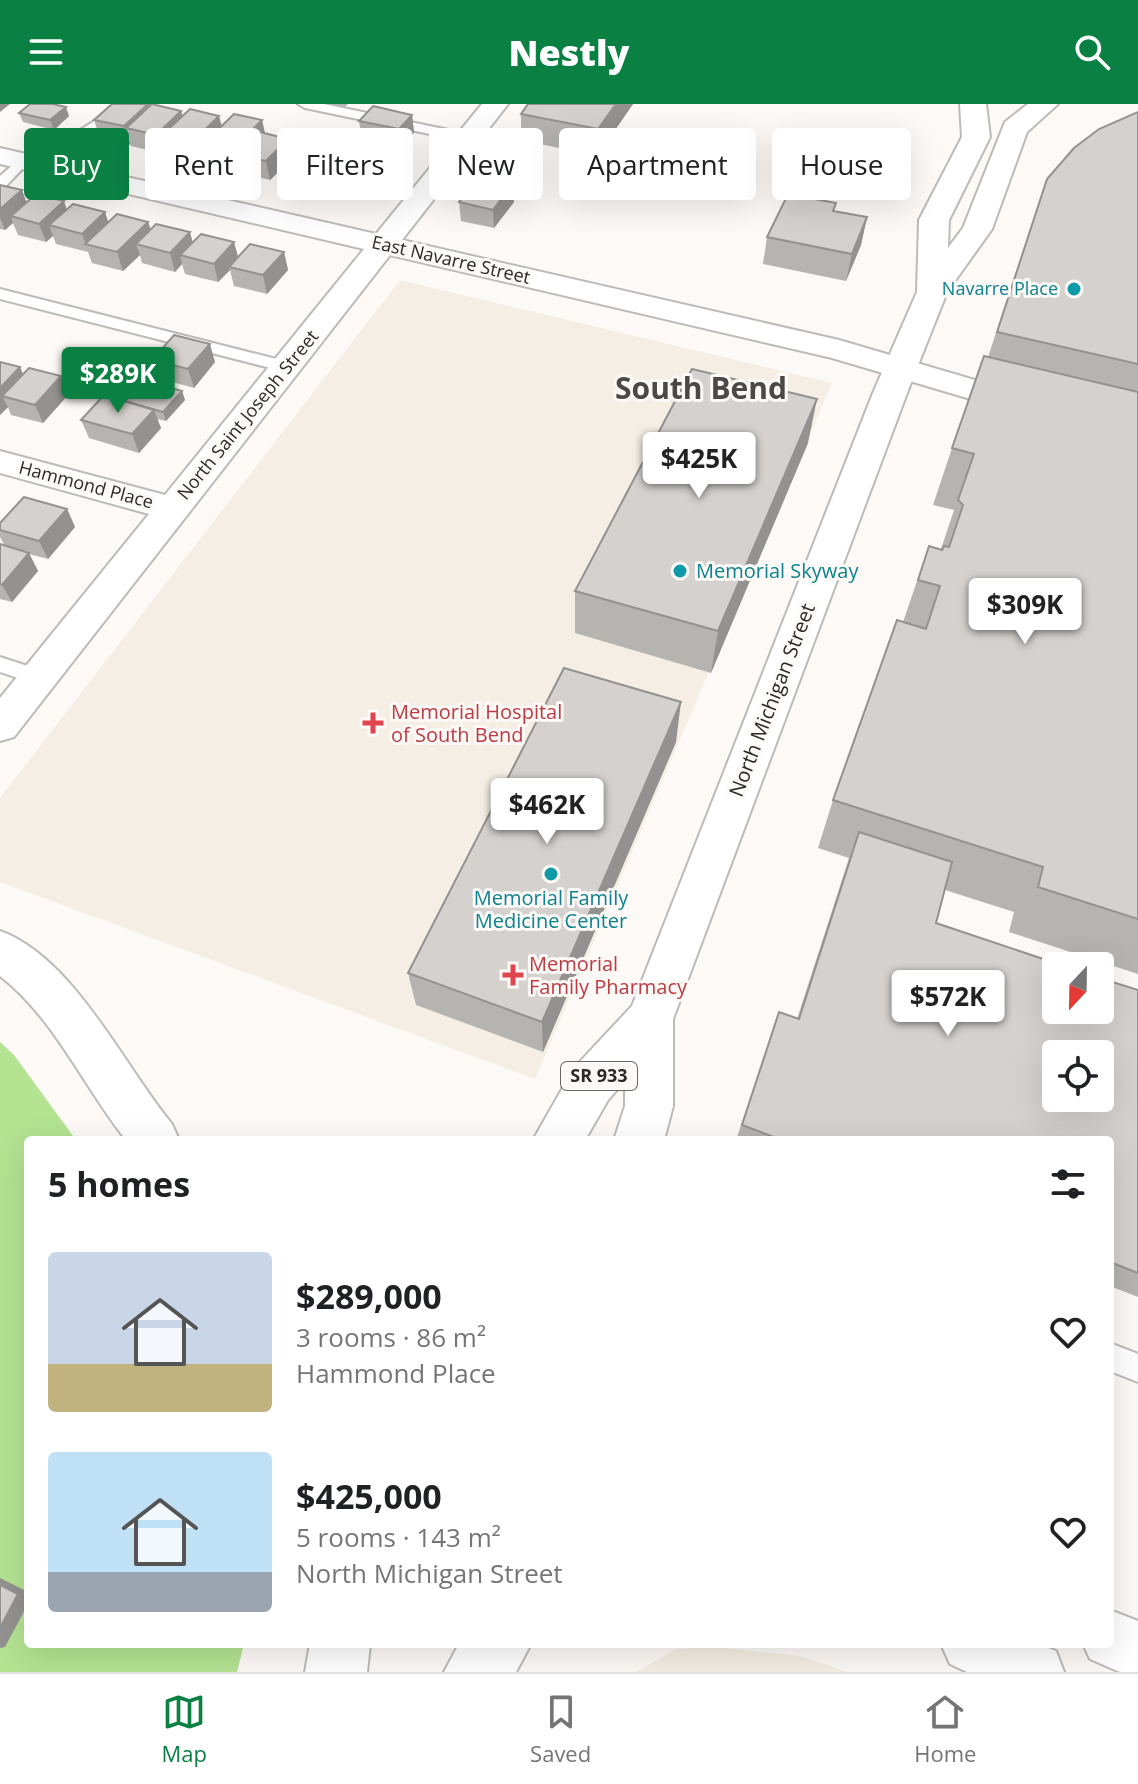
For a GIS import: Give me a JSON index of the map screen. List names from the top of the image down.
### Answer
{
  "streets": {
    "main road": ["North Michigan Street", "SR 933"],
    "street": ["East Navarre Street", "North Saint Joseph Street", "Hammond Place"]
  },
  "crossings": [
    ["East Navarre Street", "North Saint Joseph Street"],
    ["East Navarre Street", "North Michigan Street"],
    ["North Saint Joseph Street", "Hammond Place"]
  ],
  "districts": ["South Bend"],
  "places": {
    "other": ["Navarre Place", "Memorial Skyway", "Memorial Family Medicine Center"],
    "health": ["Memorial Hospital of South Bend", "Memorial Family Pharmacy"]
  },
  "north": "bottom",
  "page": {
    "header": "Nestly",
    "chip": [
      "Buy",
      "Rent",
      "Filters",
      "New",
      "Apartment",
      "House"
    ],
    "price": [
      "$289K",
      "$425K",
      "$309K",
      "$462K",
      "$572K"
    ],
    "heading": "5 homes",
    "list": [
      {
        "name": "$289,000",
        "note": "3 rooms · 86 m² · Hammond Place"
      },
      {
        "name": "$425,000",
        "note": "5 rooms · 143 m² · North Michigan Street"
      }
    ],
    "tabs": ["Map", "Saved", "Home"]
  }
}
